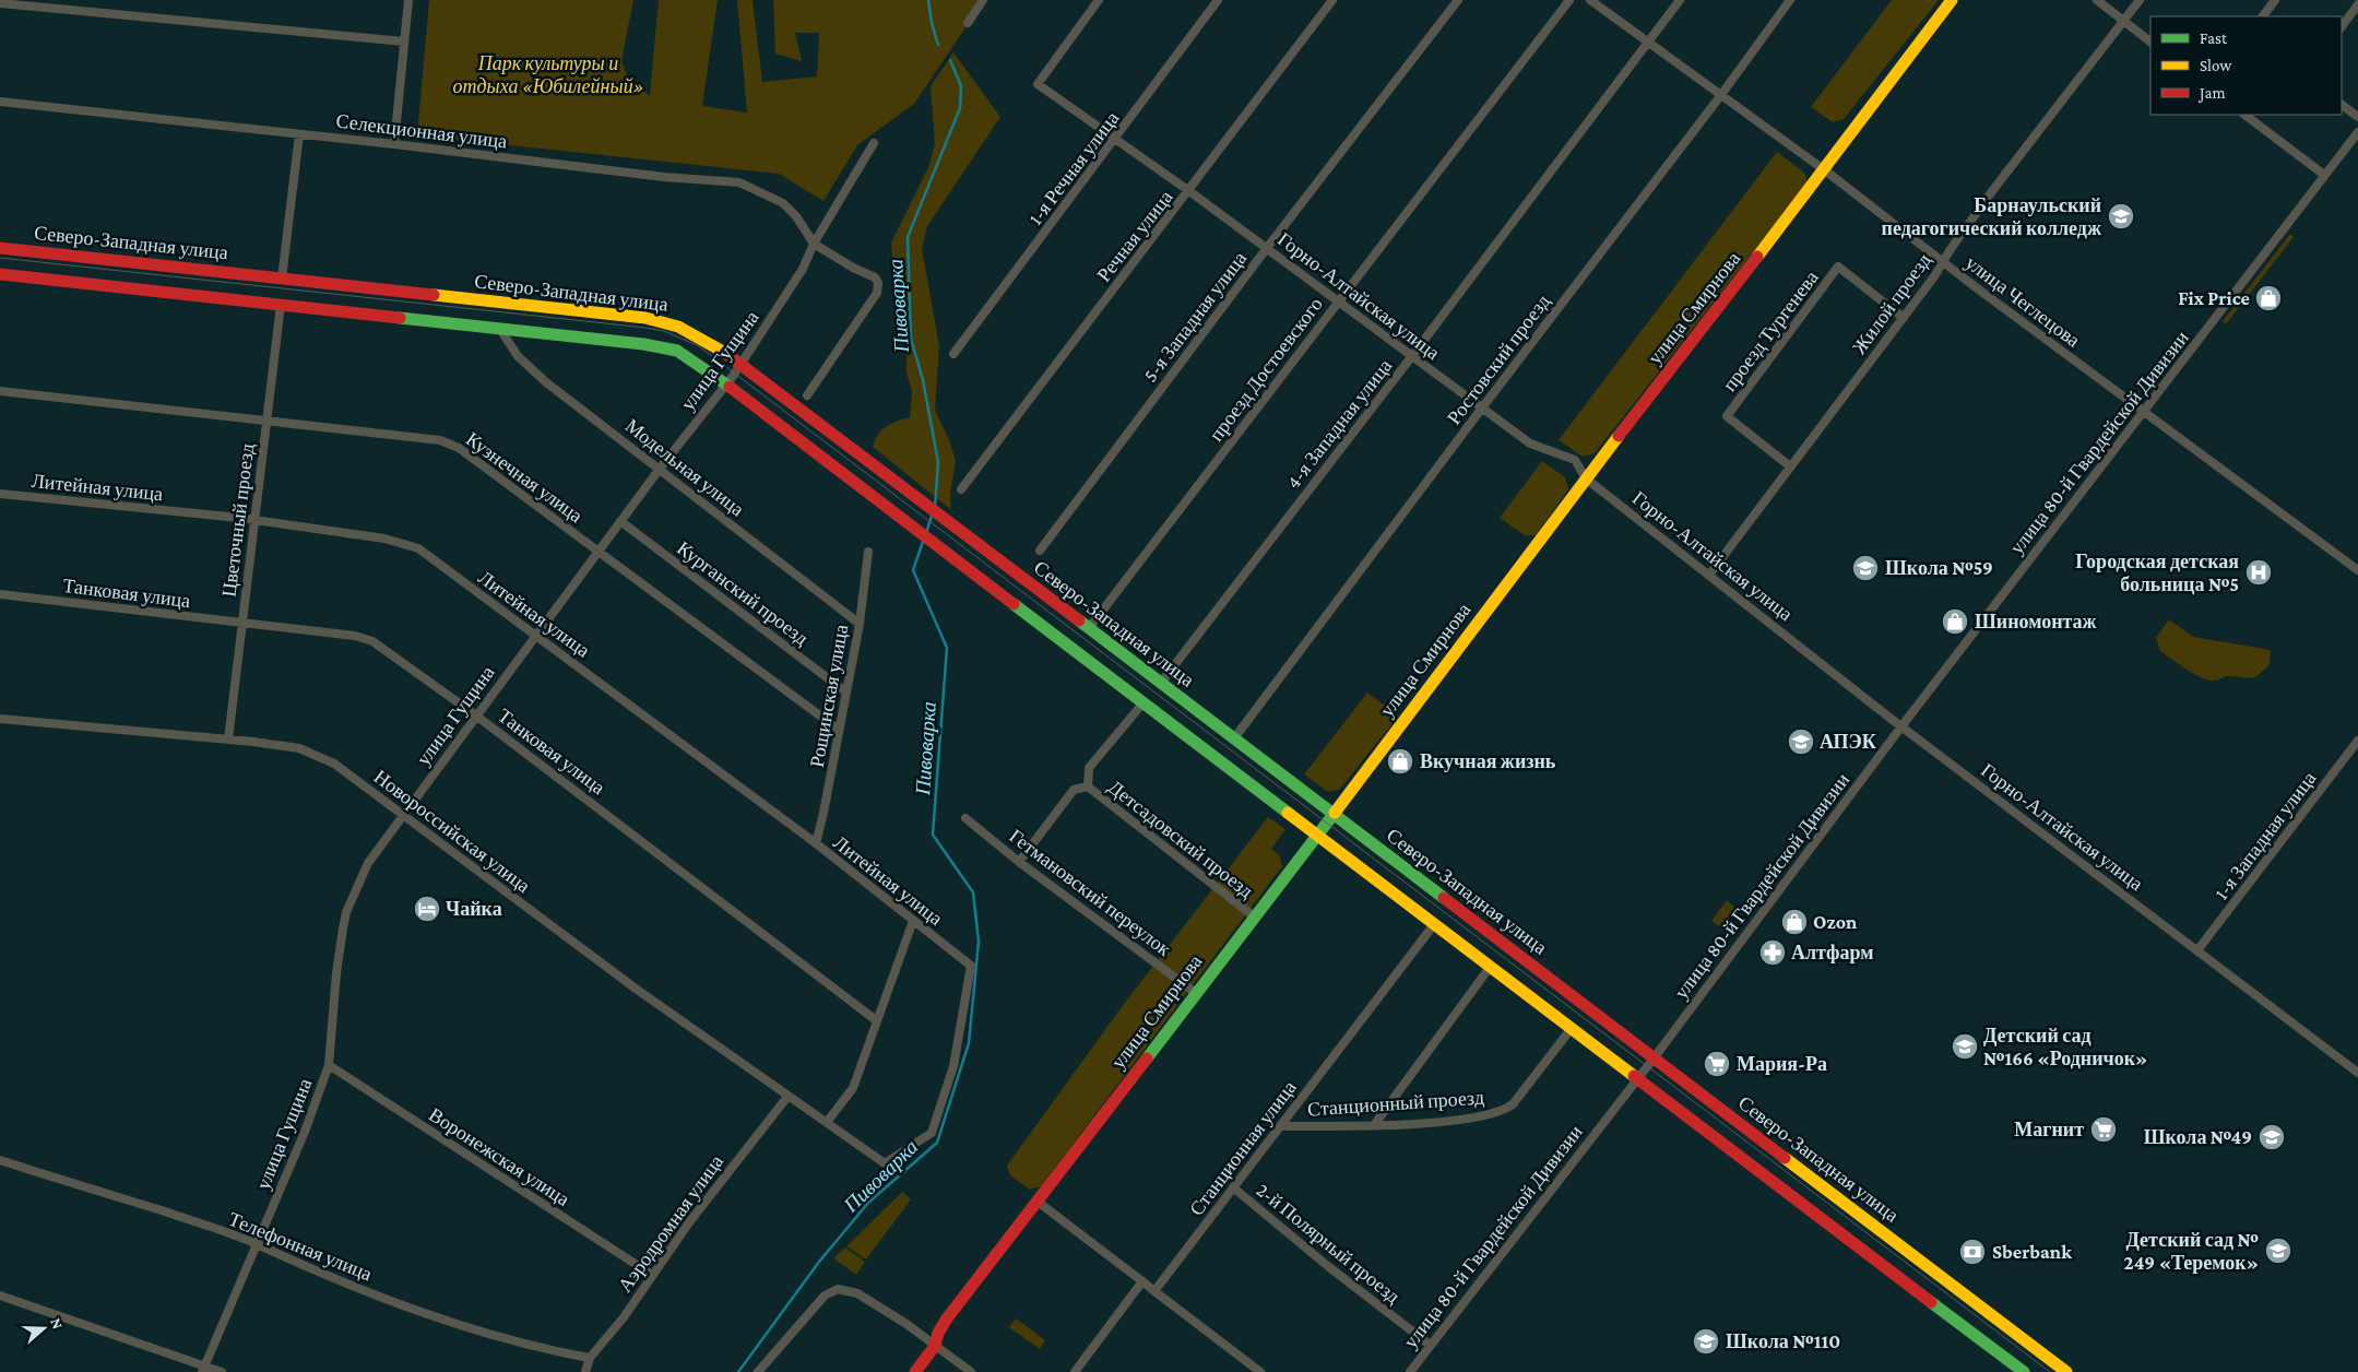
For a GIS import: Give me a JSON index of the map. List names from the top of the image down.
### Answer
{
  "streets": {
    "main road": ["Северо-Западная улица", "улица Смирнова"],
    "street": [
      "Селекционная улица",
      "1-я Речная улица",
      "Речная улица",
      "Горно-Алтайская улица",
      "улица Чеглецова",
      "Жилой проезд",
      "5-я Западная улица",
      "проезд Тургенева",
      "Ростовский проезд",
      "улица Гущина",
      "проезд Достоевского",
      "4-я Западная улица",
      "улица 80-й Гвардейской Дивизии",
      "Модельная улица",
      "Кузнечная улица",
      "Литейная улица",
      "Цветочный проезд",
      "Танковая улица",
      "Курганский проезд",
      "Рощинская улица",
      "Новороссийская улица",
      "1-я Западная улица",
      "Детсадовский проезд",
      "Гетмановский переулок",
      "Станционный проезд",
      "Станционная улица",
      "Воронежская улица",
      "Аэродромная улица",
      "2-й Полярный проезд",
      "Телефонная улица"
    ]
  },
  "crossings": [
    ["Селекционная улица", "улица Гущина"],
    ["1-я Речная улица", "Горно-Алтайская улица"],
    ["Речная улица", "Горно-Алтайская улица"],
    ["Северо-Западная улица", "улица Смирнова"],
    ["Северо-Западная улица", "Ростовский проезд"],
    ["Северо-Западная улица", "улица Гущина"],
    ["Северо-Западная улица", "проезд Достоевского"],
    ["Северо-Западная улица", "4-я Западная улица"],
    ["Северо-Западная улица", "улица 80-й Гвардейской Дивизии"],
    ["Горно-Алтайская улица", "Жилой проезд"],
    ["Горно-Алтайская улица", "улица Смирнова"],
    ["Горно-Алтайская улица", "5-я Западная улица"],
    ["Горно-Алтайская улица", "Ростовский проезд"],
    ["Горно-Алтайская улица", "проезд Достоевского"],
    ["Горно-Алтайская улица", "4-я Западная улица"],
    ["Горно-Алтайская улица", "улица 80-й Гвардейской Дивизии"],
    ["Горно-Алтайская улица", "1-я Западная улица"],
    ["улица Чеглецова", "Жилой проезд"],
    ["улица Чеглецова", "улица Смирнова"],
    ["улица Чеглецова", "Ростовский проезд"],
    ["улица Чеглецова", "4-я Западная улица"],
    ["улица Чеглецова", "улица 80-й Гвардейской Дивизии"],
    ["Жилой проезд", "проезд Тургенева"],
    ["улица Смирнова", "Детсадовский проезд"],
    ["улица Смирнова", "Гетмановский переулок"],
    ["улица Гущина", "Модельная улица"],
    ["улица Гущина", "Кузнечная улица"],
    ["улица Гущина", "Литейная улица"],
    ["улица Гущина", "Танковая улица"],
    ["улица Гущина", "Курганский проезд"],
    ["улица Гущина", "Новороссийская улица"],
    ["улица Гущина", "Воронежская улица"],
    ["улица Гущина", "Телефонная улица"],
    ["улица 80-й Гвардейской Дивизии", "2-й Полярный проезд"],
    ["Модельная улица", "Рощинская улица"],
    ["Кузнечная улица", "Цветочный проезд"],
    ["Кузнечная улица", "Рощинская улица"],
    ["Литейная улица", "Цветочный проезд"],
    ["Литейная улица", "Рощинская улица"],
    ["Литейная улица", "Новороссийская улица"],
    ["Цветочный проезд", "Танковая улица"],
    ["Цветочный проезд", "Новороссийская улица"],
    ["Курганский проезд", "Рощинская улица"],
    ["Новороссийская улица", "Аэродромная улица"],
    ["Станционный проезд", "Станционная улица"],
    ["Станционная улица", "2-й Полярный проезд"],
    ["Воронежская улица", "Аэродромная улица"],
    ["Аэродромная улица", "Телефонная улица"]
  ],
  "water": ["Пивоварка"],
  "parks": ["Парк культуры и отдыха «Юбилейный»"],
  "places": {
    "school or university": [
      "Барнаульский педагогический колледж",
      "Школа №59",
      "АПЭК",
      "Детский сад №166 «Родничок»",
      "Школа №49",
      "Детский сад № 249 «Теремок»",
      "Школа №110"
    ],
    "shop": [
      "Fix Price",
      "Шиномонтаж",
      "Вкучная жизнь",
      "Ozon"
    ],
    "hospital": ["Городская детская больница №5"],
    "hotel": ["Чайка"],
    "pharmacy": ["Алтфарм"],
    "supermarket": ["Мария-Ра", "Магнит"],
    "bank": ["Sberbank"]
  },
  "legend": ["Fast", "Slow", "Jam"],
  "north": "right"
}
